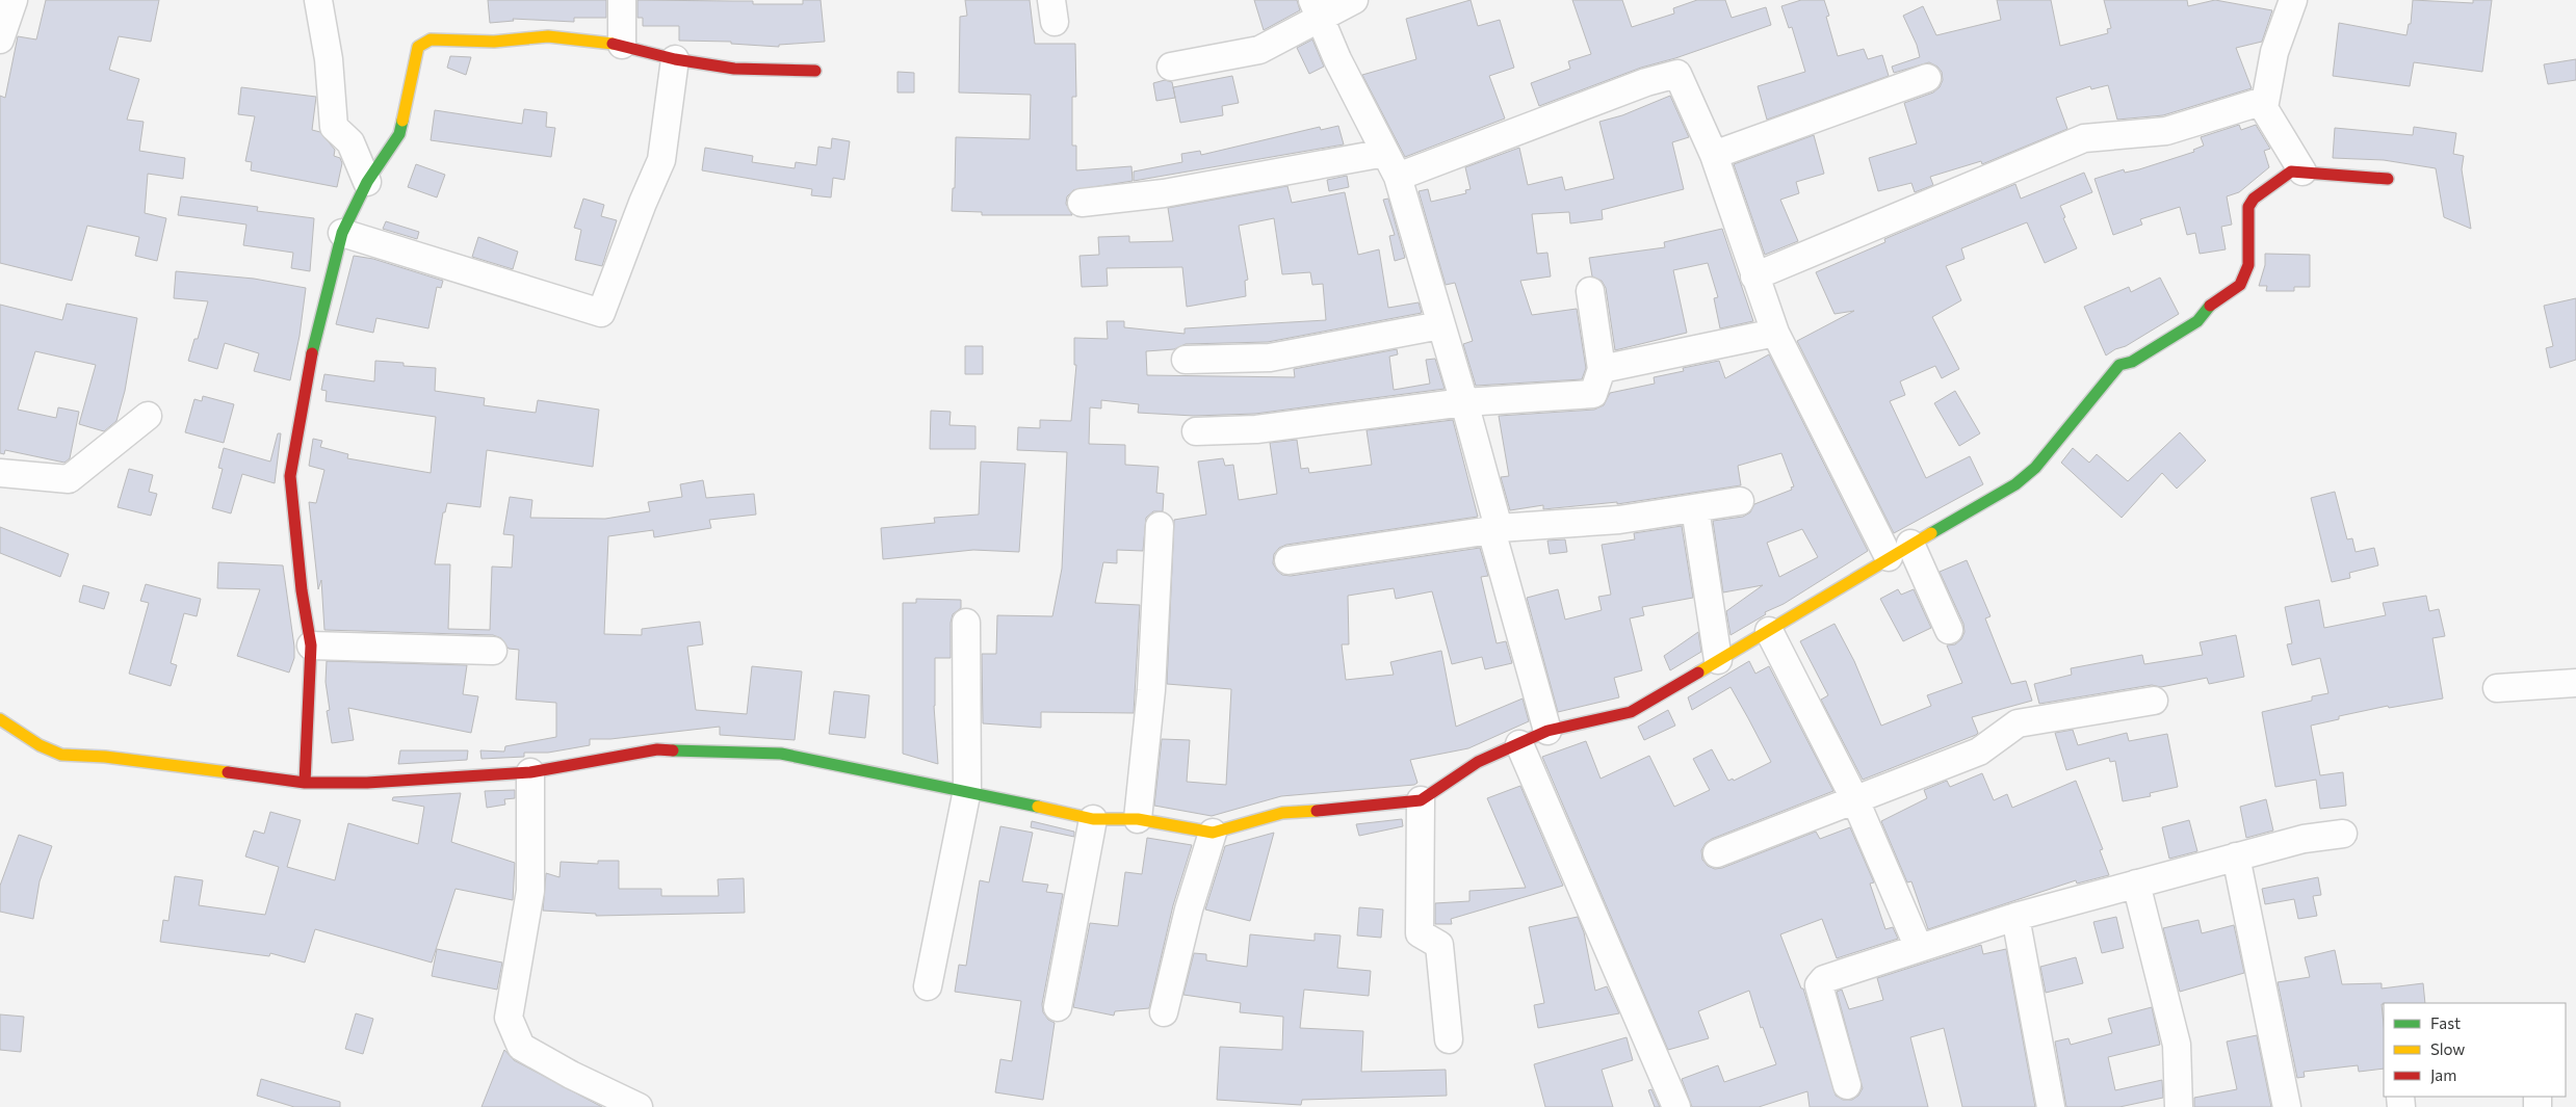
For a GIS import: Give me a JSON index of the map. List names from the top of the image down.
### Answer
{
  "legend": ["Fast", "Slow", "Jam"]
}
